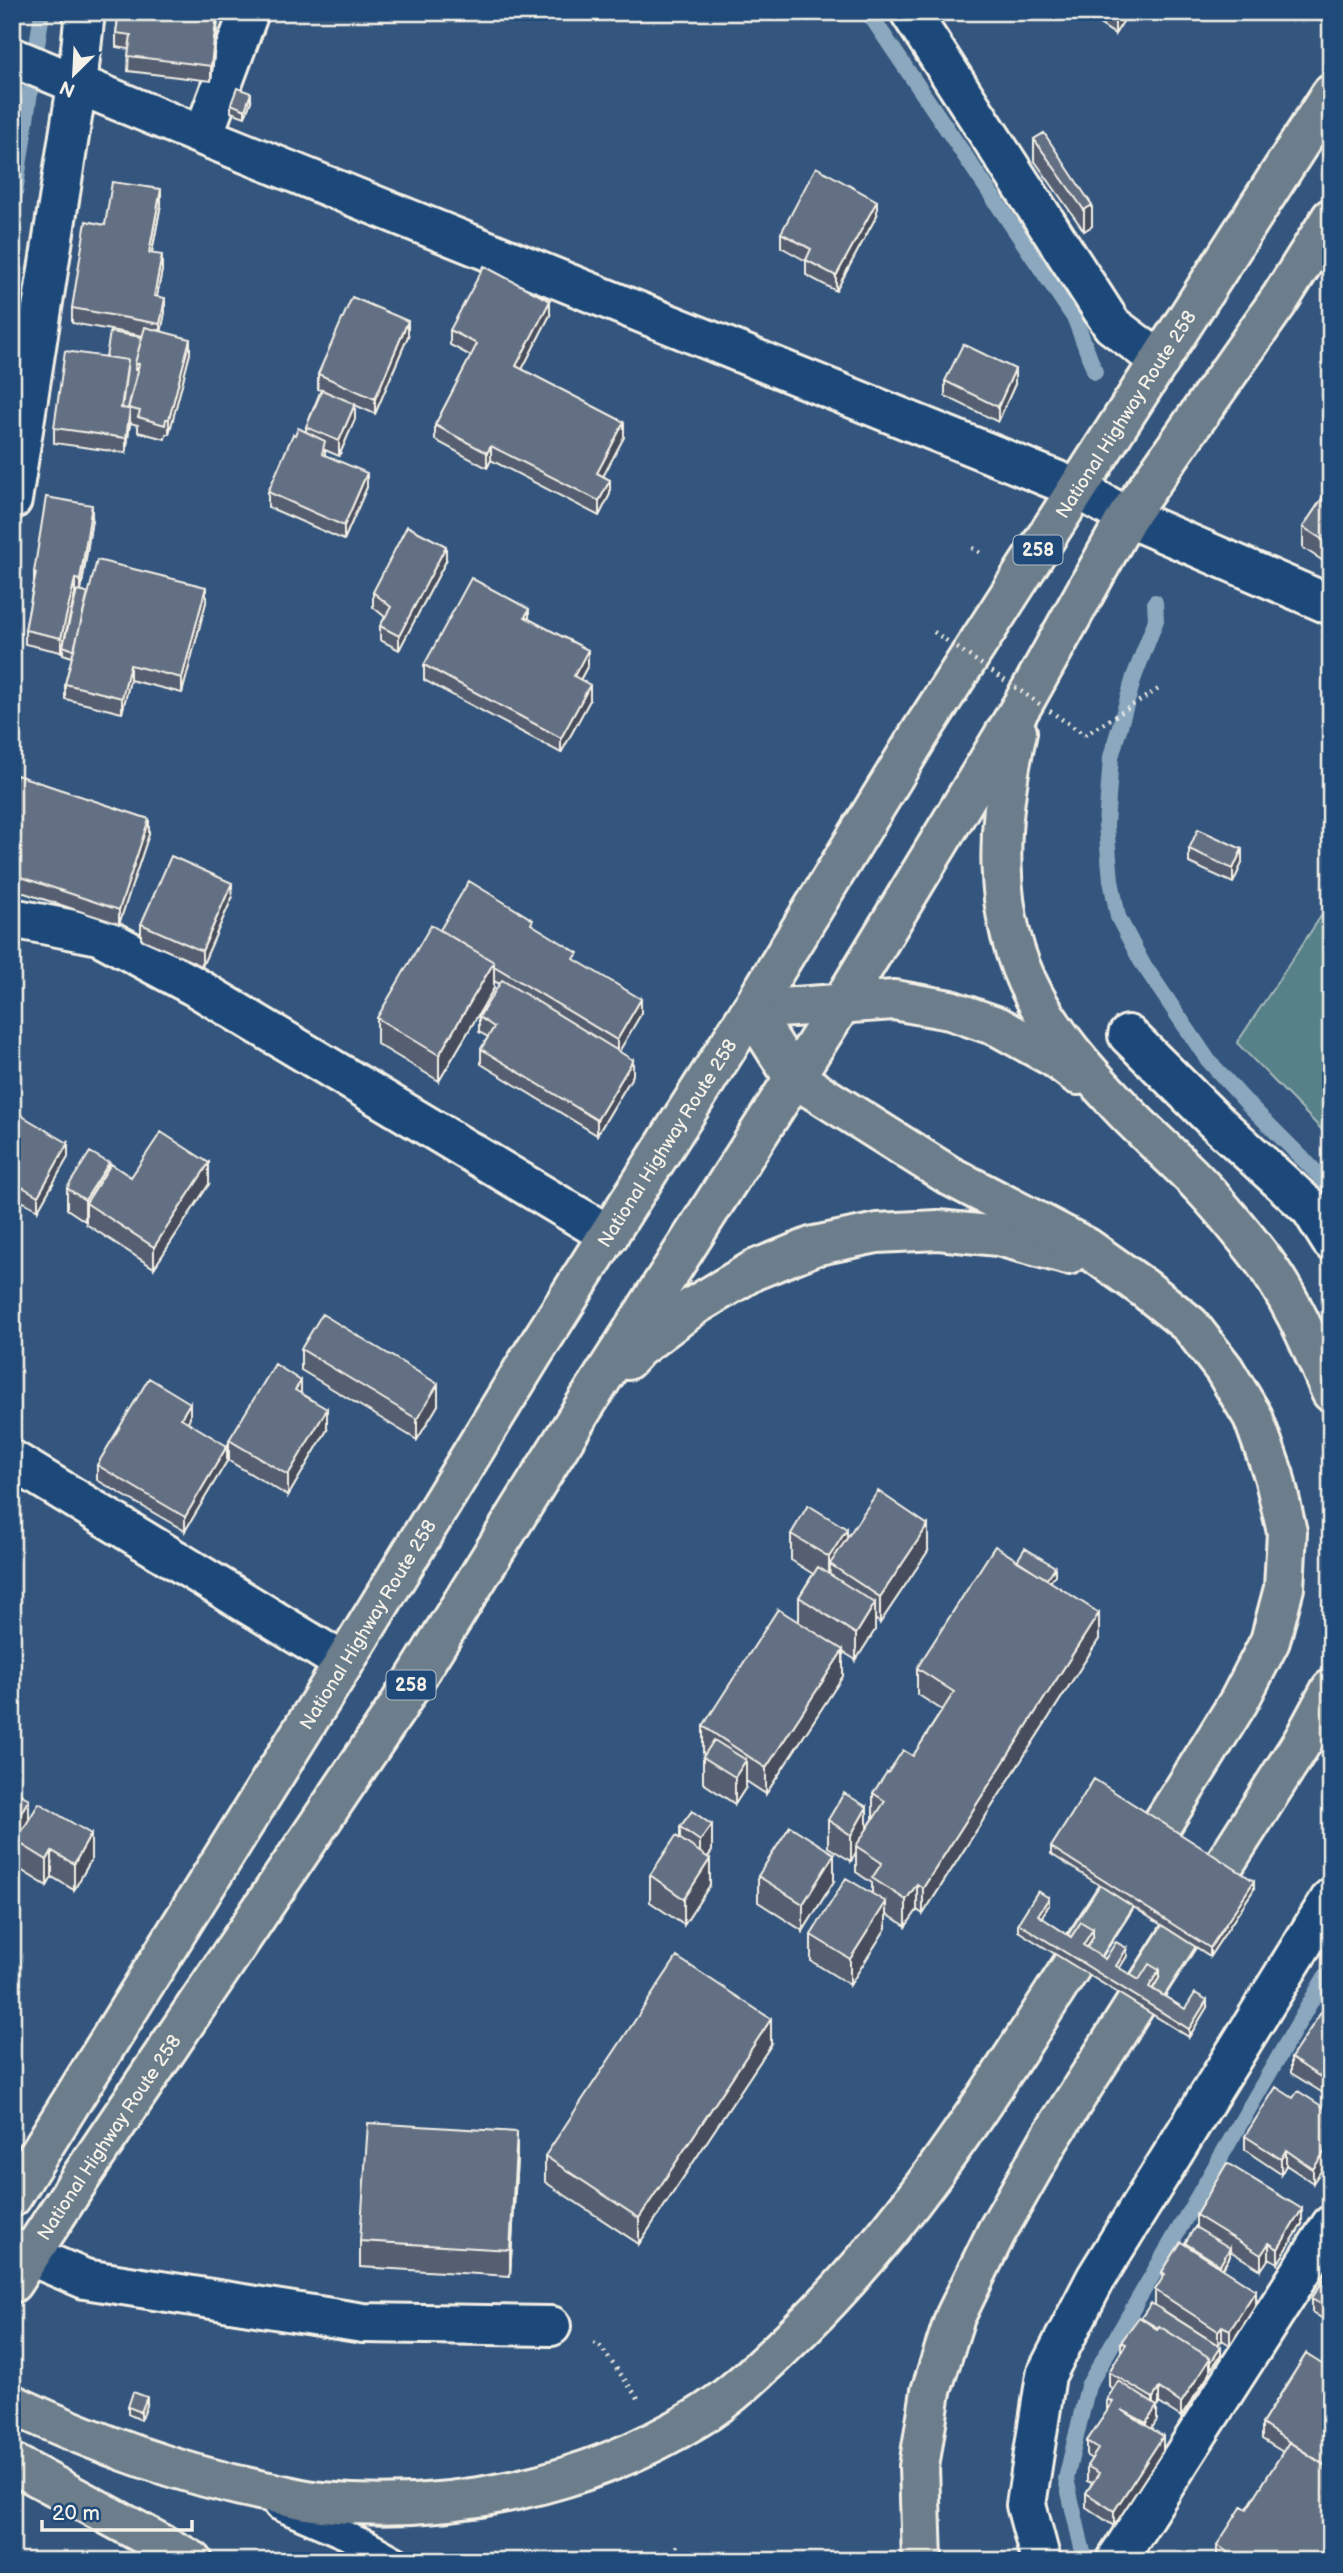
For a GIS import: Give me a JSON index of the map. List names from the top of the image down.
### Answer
{
  "streets": {
    "highway": ["National Highway Route 258", "258"]
  },
  "scale_bar": "20 m",
  "north": "bottom left"
}
